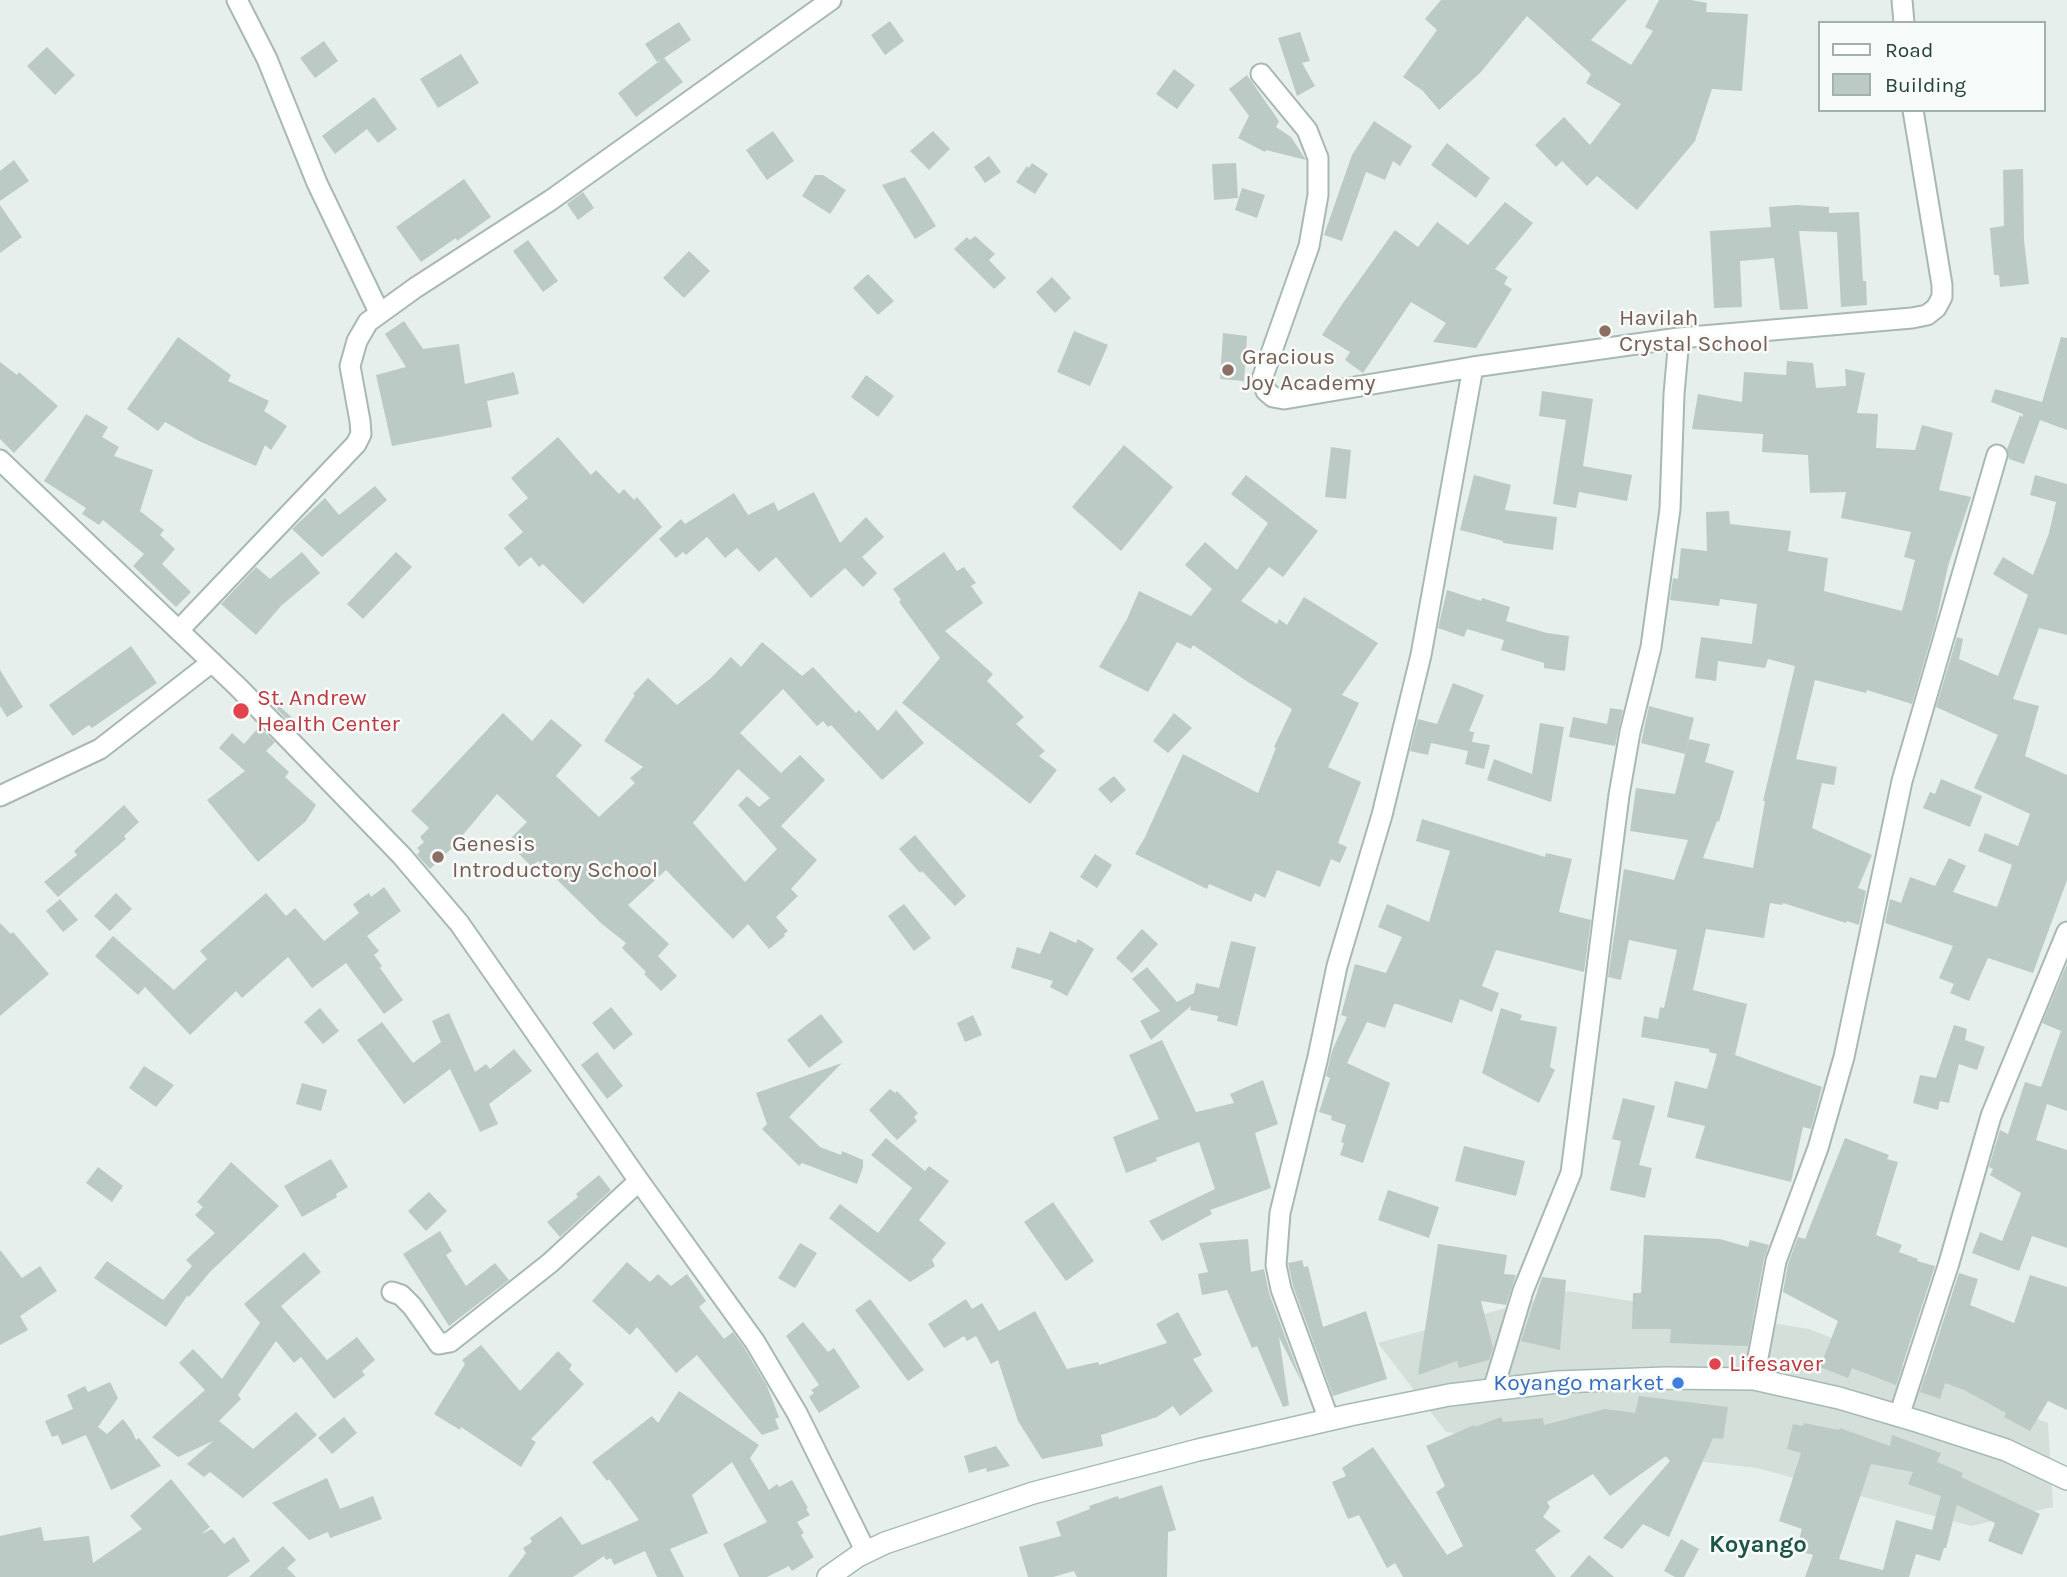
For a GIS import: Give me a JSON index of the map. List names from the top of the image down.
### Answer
{
  "districts": ["Koyango"],
  "places": [
    "Havilah Crystal School",
    "Gracious Joy Academy",
    "St. Andrew Health Center",
    "Genesis Introductory School",
    "Lifesaver",
    "Koyango market"
  ],
  "legend": ["Road", "Building"]
}
